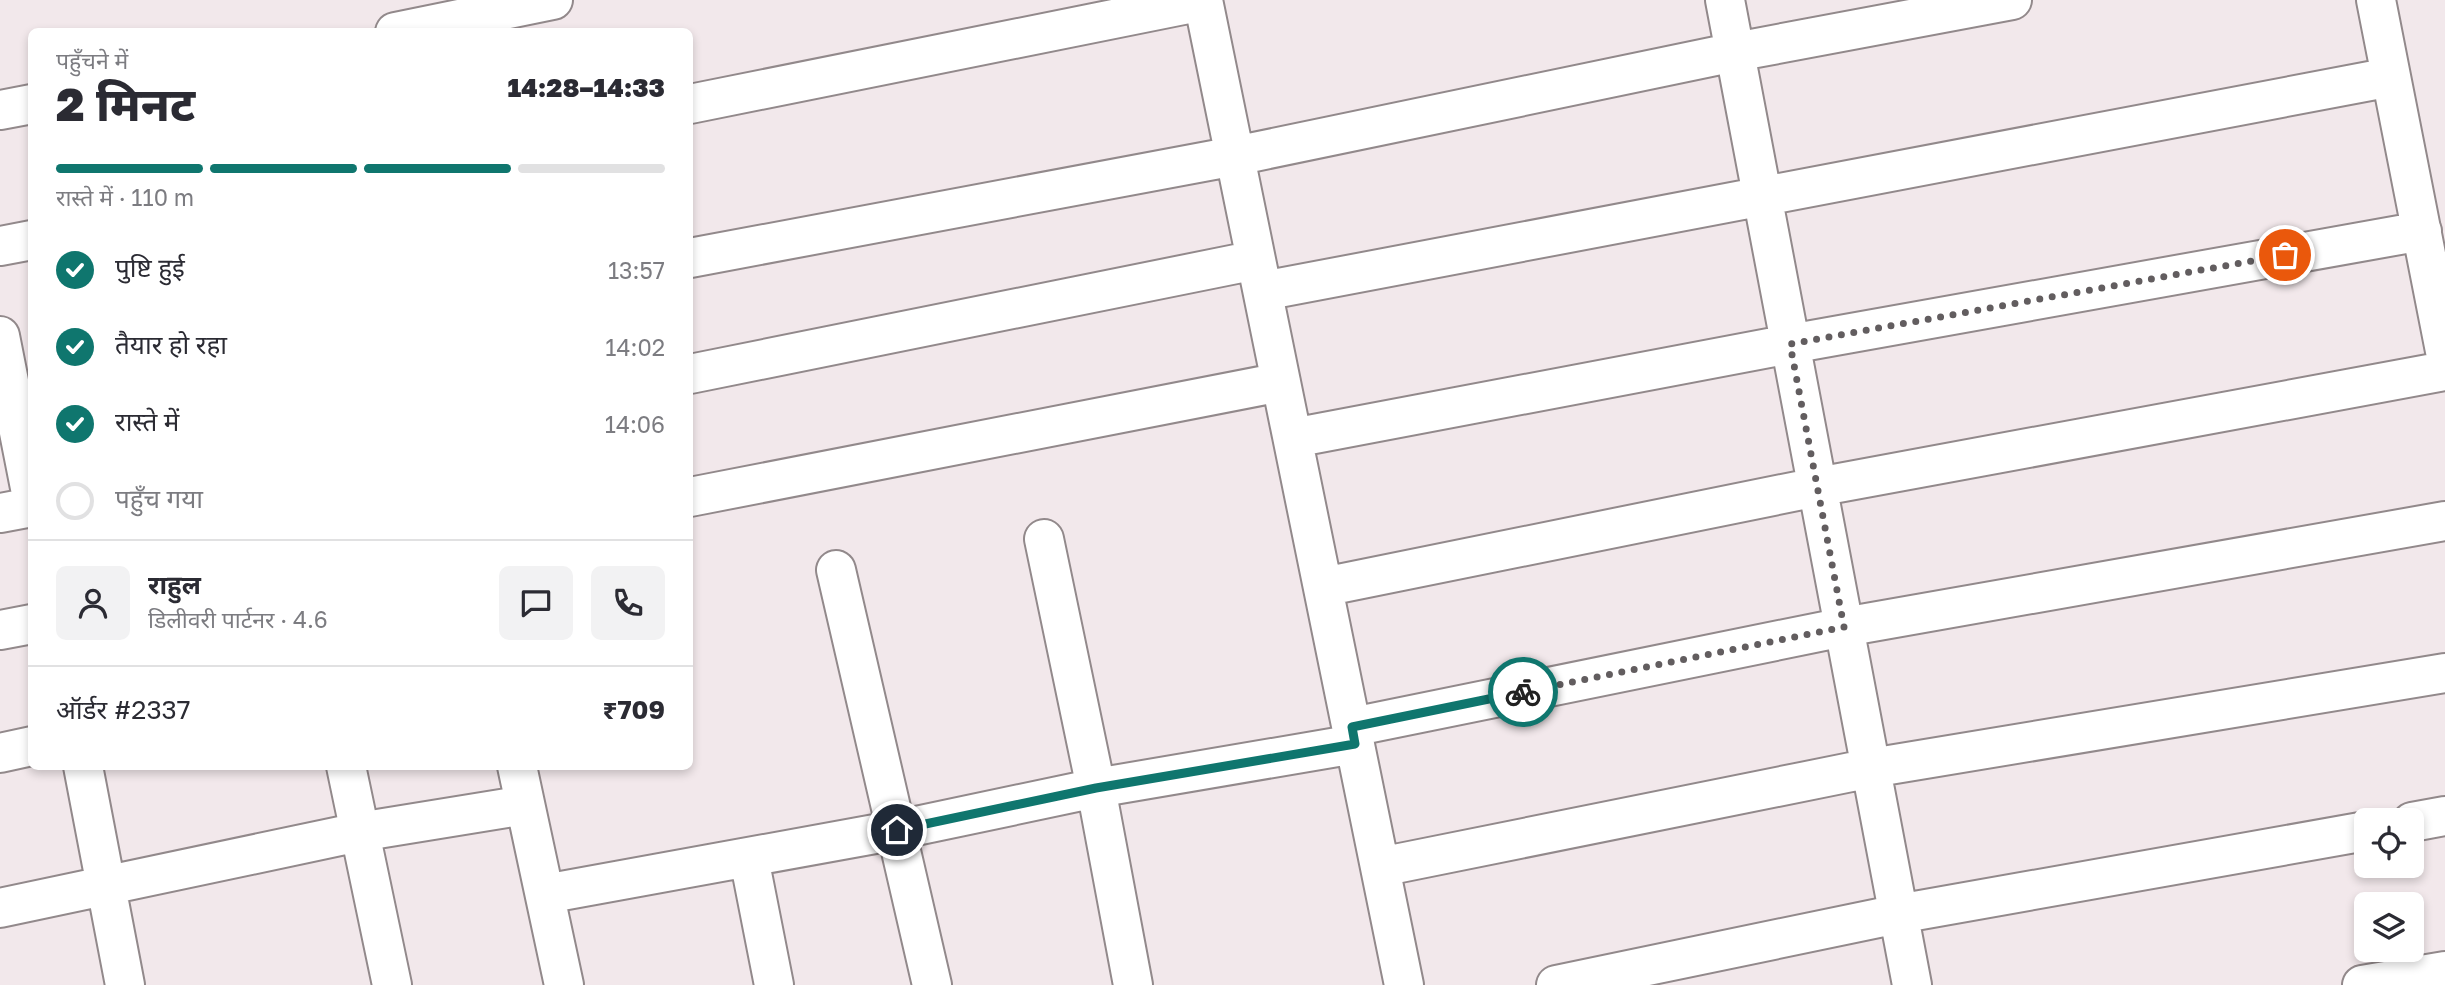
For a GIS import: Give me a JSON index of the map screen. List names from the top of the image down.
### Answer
{
  "page": {
    "heading": ["2 मिनट", "पहुँचने में", "14:28–14:33"],
    "panel": [
      "राहुल",
      "डिलीवरी पार्टनर · 4.6",
      "ऑर्डर #2337",
      "₹709"
    ],
    "bar": "रास्ते में · 110 m",
    "list": [
      ["पुष्टि हुई", "13:57"],
      ["तैयार हो रहा", "14:02"],
      ["रास्ते में", "14:06"],
      "पहुँच गया"
    ]
  }
}
